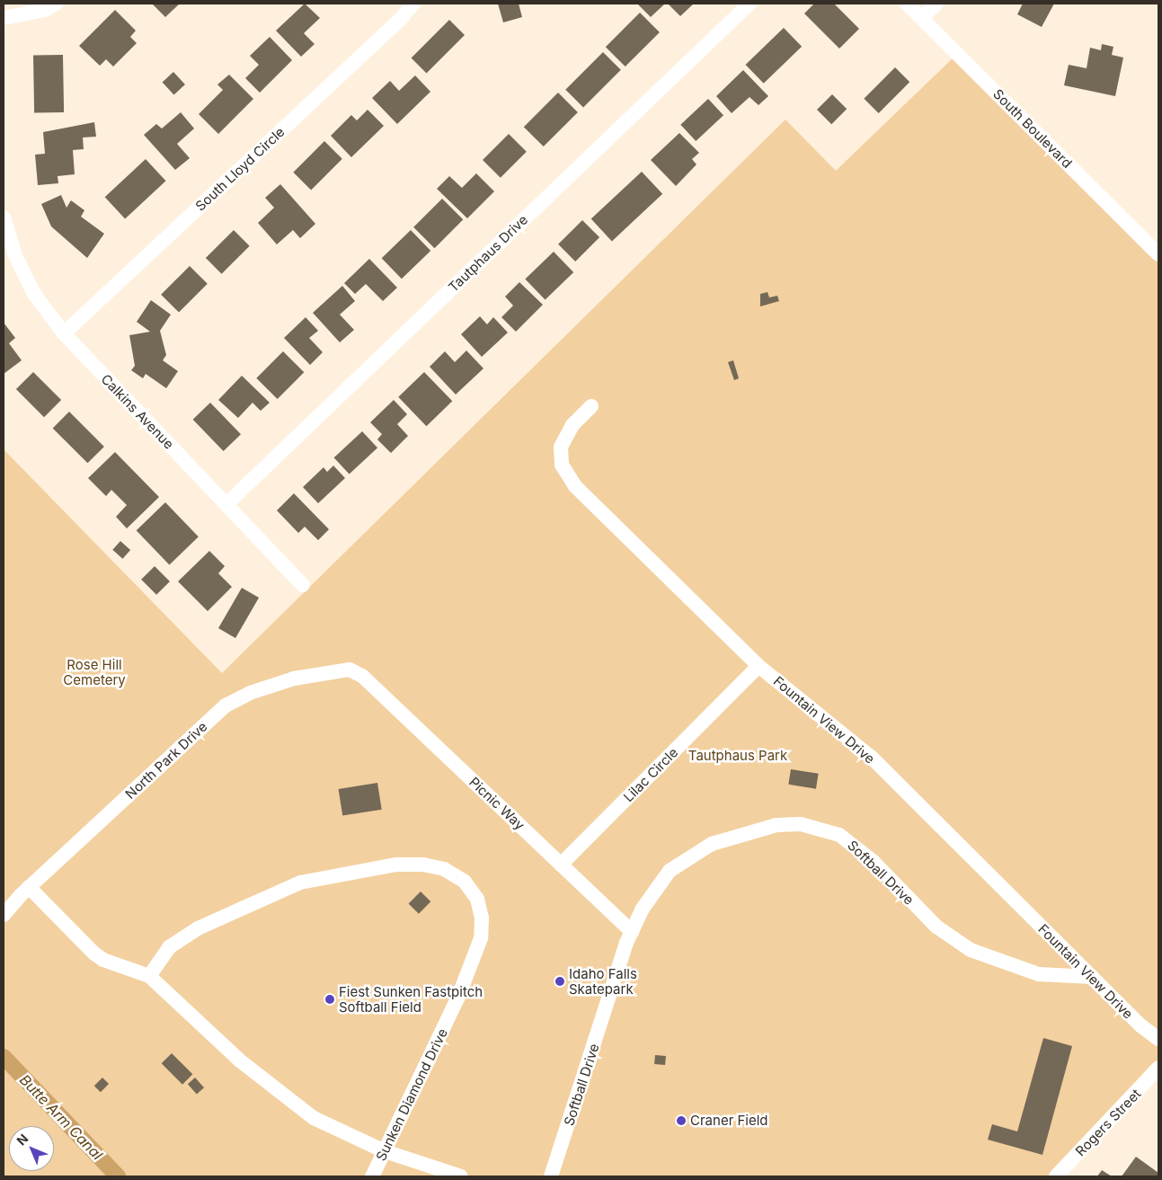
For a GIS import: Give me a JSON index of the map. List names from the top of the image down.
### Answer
{
  "streets": {
    "street": [
      "South Boulevard",
      "South Lloyd Circle",
      "Tautphaus Drive",
      "Calkins Avenue",
      "Fountain View Drive",
      "North Park Drive",
      "Lilac Circle",
      "Picnic Way",
      "Softball Drive",
      "Sunken Diamond Drive",
      "Rogers Street"
    ]
  },
  "crossings": [
    ["South Lloyd Circle", "Calkins Avenue"],
    ["Tautphaus Drive", "Calkins Avenue"],
    ["Fountain View Drive", "Lilac Circle"],
    ["Fountain View Drive", "Softball Drive"],
    ["North Park Drive", "Picnic Way"],
    ["Lilac Circle", "Picnic Way"],
    ["Picnic Way", "Softball Drive"]
  ],
  "water": ["Butte Arm Canal"],
  "parks": ["Rose Hill Cemetery", "Tautphaus Park"],
  "places": ["Idaho Falls Skatepark", "Fiest Sunken Fastpitch Softball Field", "Craner Field"],
  "north": "top left"
}
